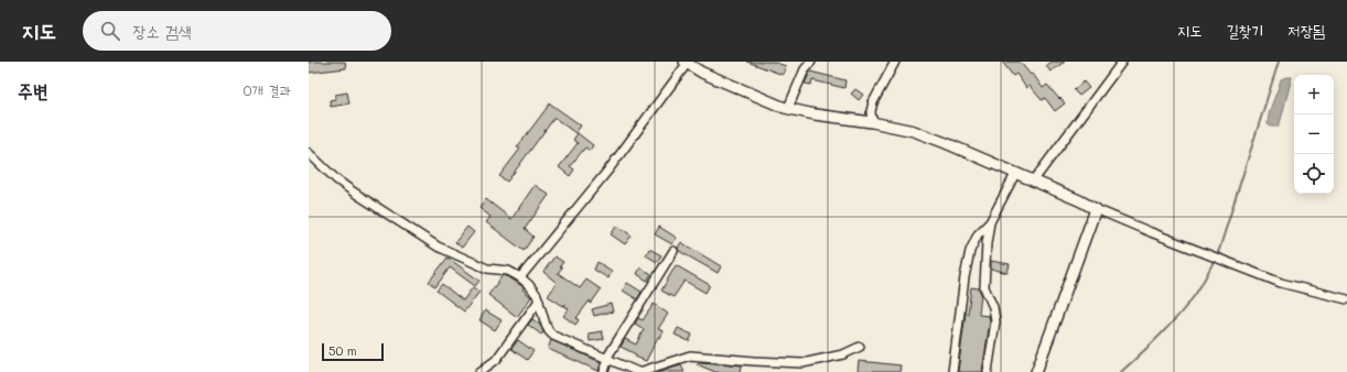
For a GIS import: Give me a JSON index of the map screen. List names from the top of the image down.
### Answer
{
  "scale_bar": "50 m",
  "page": {
    "header": "지도",
    "search": "장소 검색",
    "nav": ["지도", "길찾기", "저장됨"],
    "heading": ["주변", "0개 결과"],
    "map_buttons": ["+", "−"],
    "scale": "50 m"
  }
}
